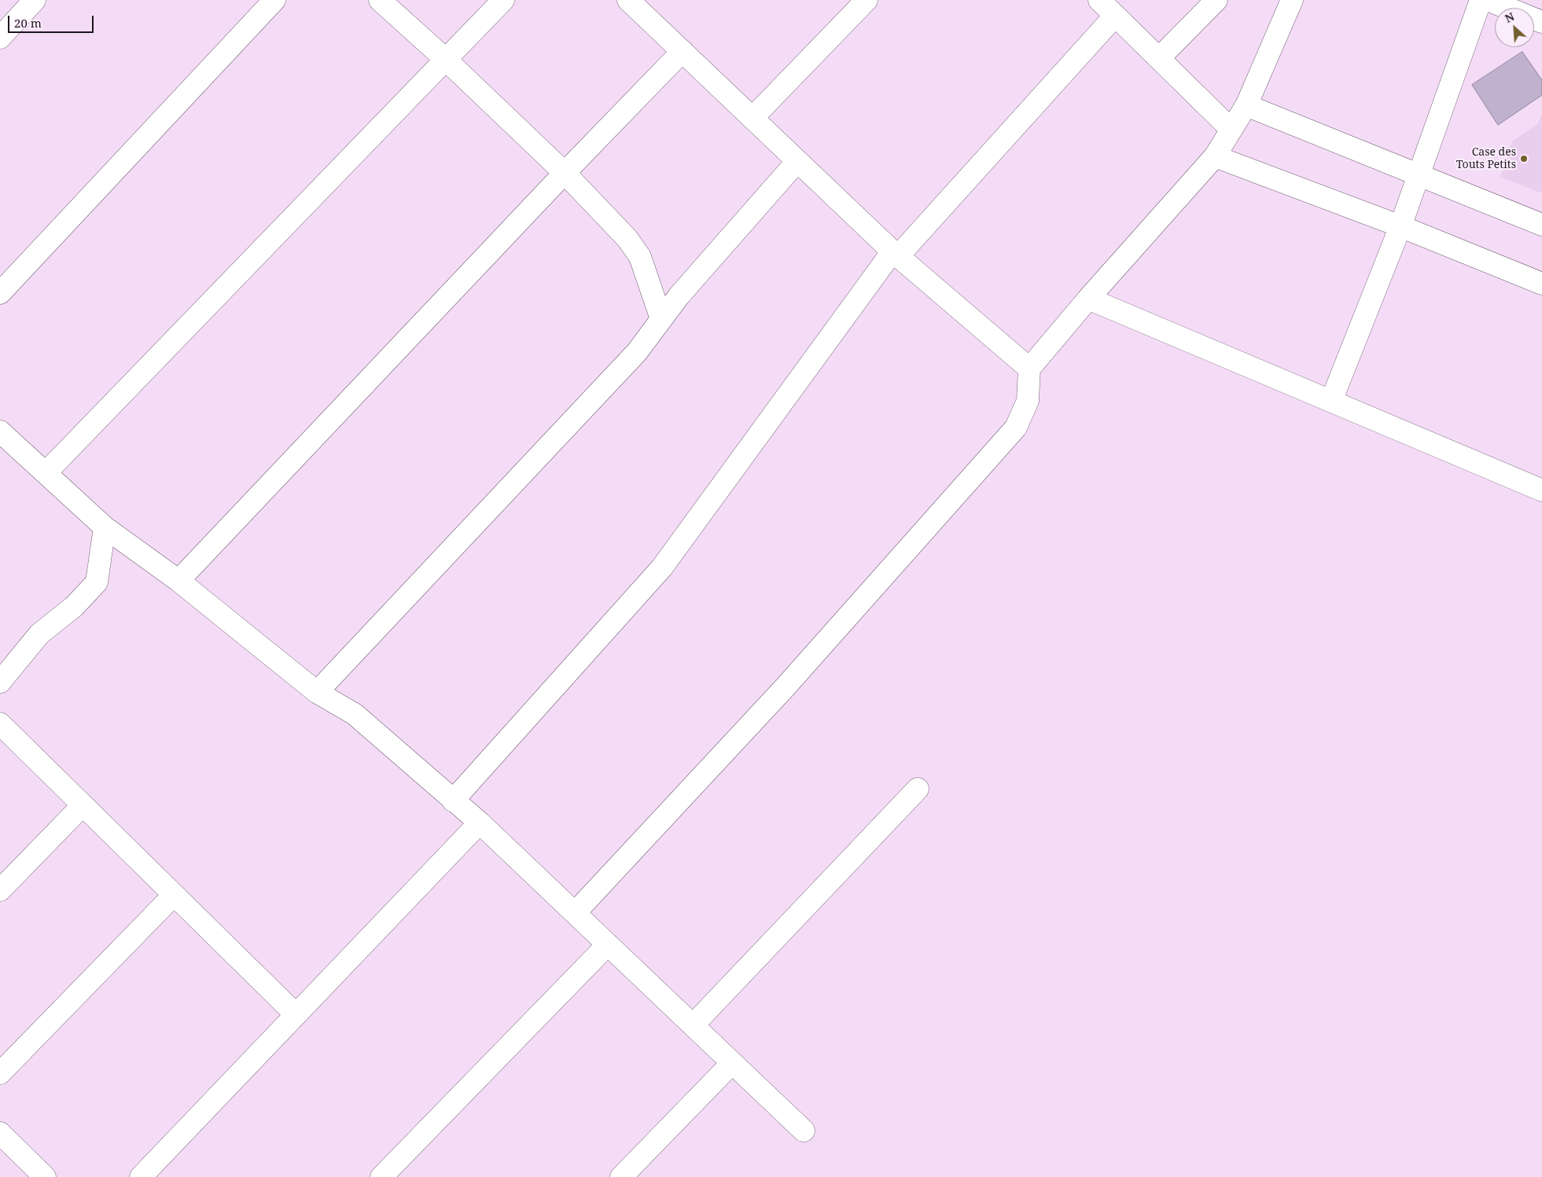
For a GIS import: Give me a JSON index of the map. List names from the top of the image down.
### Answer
{
  "places": ["Case des Touts Petits"],
  "scale_bar": "20 m",
  "north": "top left"
}
